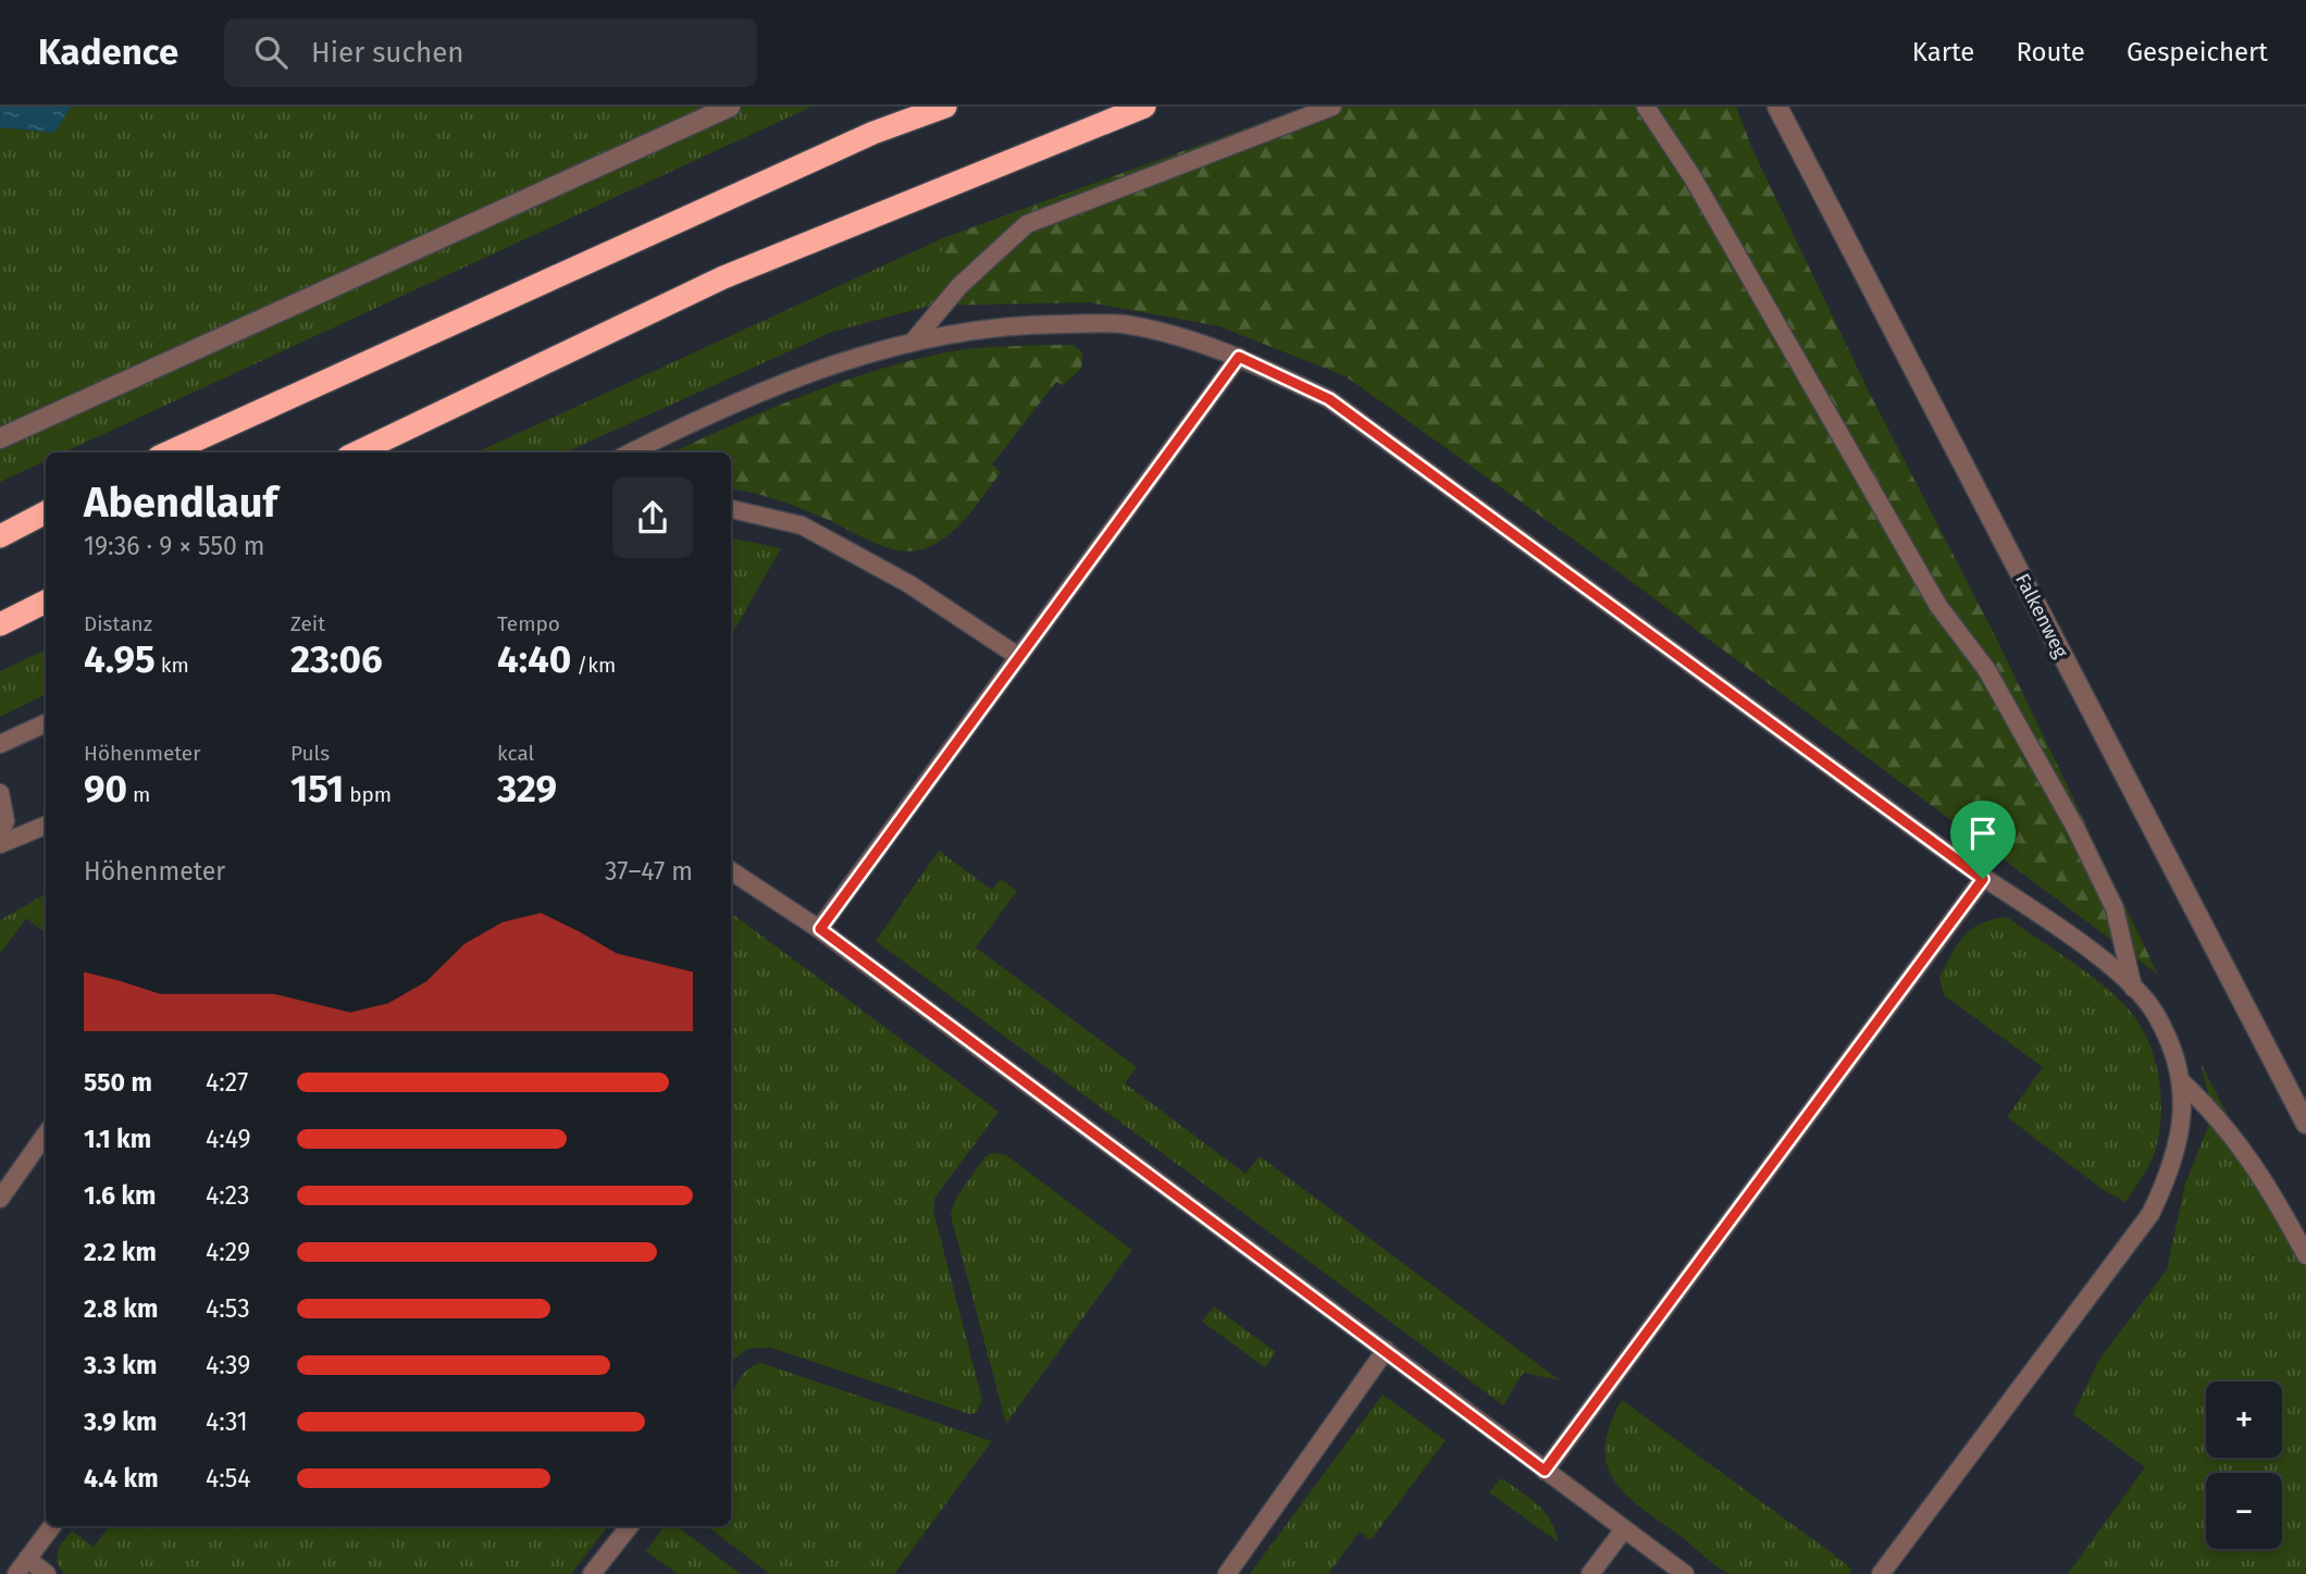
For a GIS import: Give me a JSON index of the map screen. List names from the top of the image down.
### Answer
{
  "streets": {
    "street": ["Falkenweg"]
  },
  "page": {
    "header": "Kadence",
    "search": "Hier suchen",
    "nav": ["Karte", "Route", "Gespeichert"],
    "heading": ["Abendlauf", "19:36 · 9 × 550 m"],
    "stats": [
      ["Distanz", "4.95 km"],
      ["Zeit", "23:06"],
      ["Tempo", "4:40 /km"],
      ["Höhenmeter", "90 m"],
      ["Puls", "151 bpm"],
      ["kcal", "329"]
    ],
    "chart": ["Höhenmeter", "37–47 m"],
    "list": [
      {
        "name": "550 m",
        "note": "4:27"
      },
      {
        "name": "1.1 km",
        "note": "4:49"
      },
      {
        "name": "1.6 km",
        "note": "4:23"
      },
      {
        "name": "2.2 km",
        "note": "4:29"
      },
      {
        "name": "2.8 km",
        "note": "4:53"
      },
      {
        "name": "3.3 km",
        "note": "4:39"
      },
      {
        "name": "3.9 km",
        "note": "4:31"
      },
      {
        "name": "4.4 km",
        "note": "4:54"
      }
    ],
    "map_buttons": ["+", "−"]
  }
}
